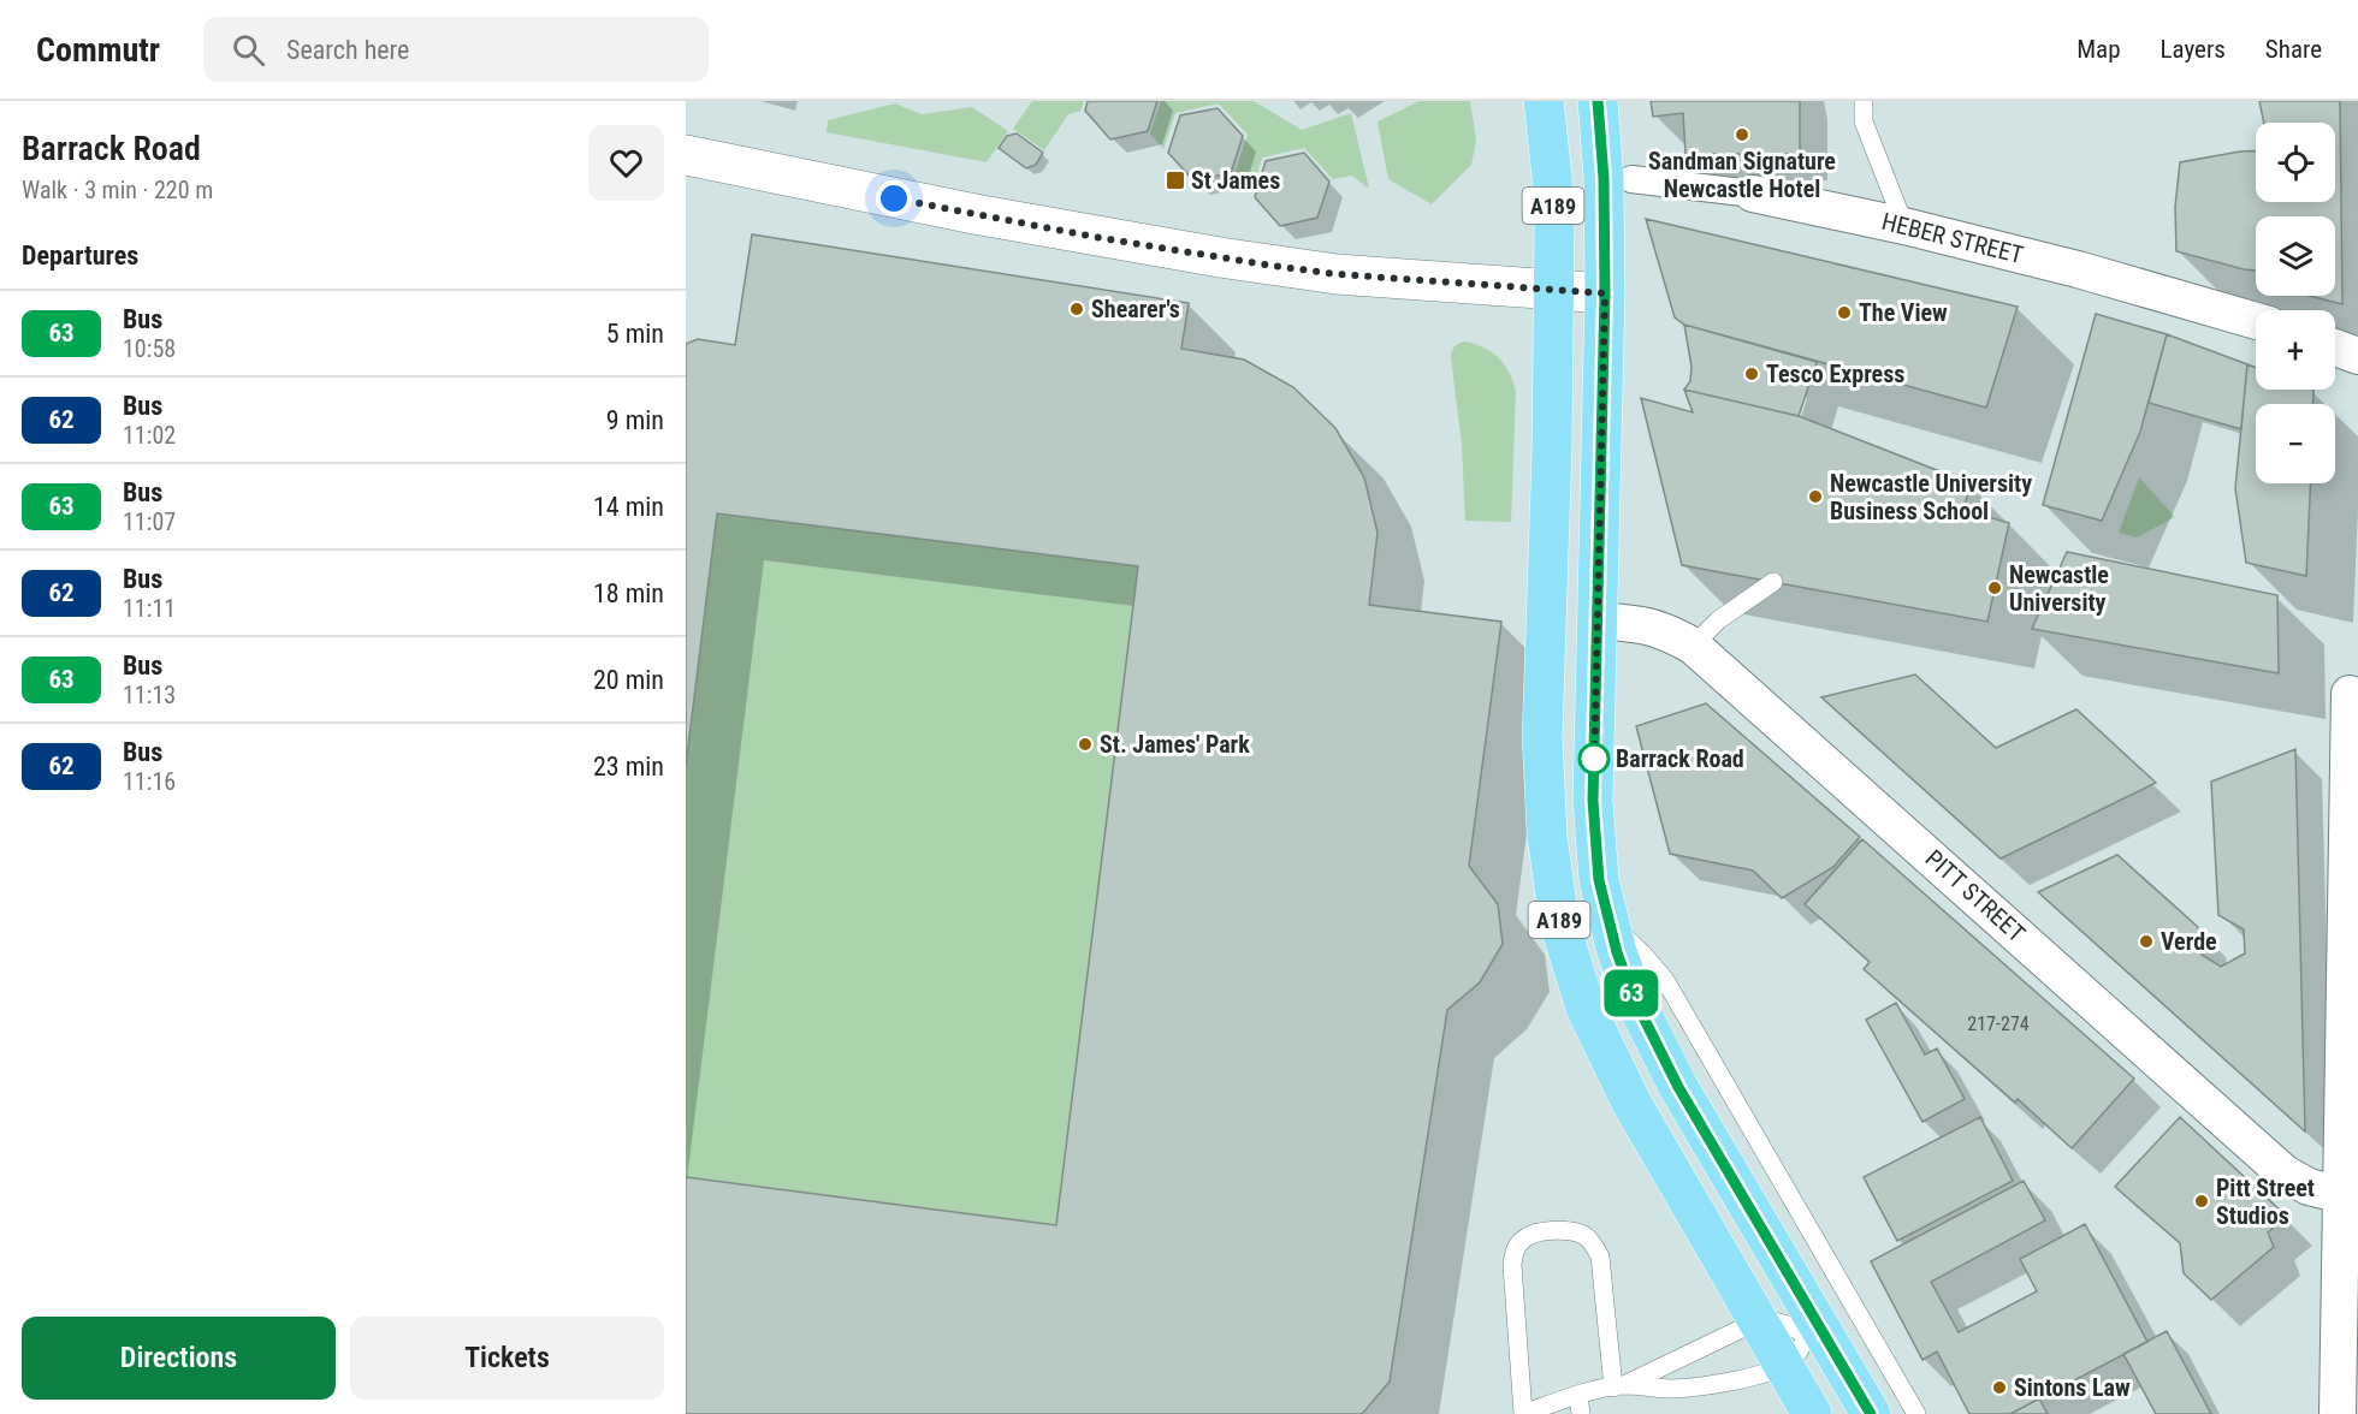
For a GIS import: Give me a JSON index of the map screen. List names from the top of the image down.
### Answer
{
  "streets": {
    "main road": ["A189"],
    "street": ["HEBER STREET", "PITT STREET"]
  },
  "crossings": [
    ["A189", "PITT STREET"]
  ],
  "places": {
    "other": [
      "Sandman Signature Newcastle Hotel",
      "Shearer's",
      "The View",
      "Tesco Express",
      "Newcastle University Business School",
      "Newcastle University",
      "St. James' Park",
      "Barrack Road",
      "Verde",
      "Pitt Street Studios",
      "Sintons Law"
    ],
    "transit": ["St James"]
  },
  "lines": ["bus line 63"],
  "house_numbers": ["217-274"],
  "page": {
    "header": "Commutr",
    "search": "Search here",
    "nav": ["Map", "Layers", "Share"],
    "heading": [
      ["Barrack Road", "Walk · 3 min · 220 m"],
      "Departures"
    ],
    "on_map": "63",
    "map_buttons": ["+", "−"],
    "list": [
      {
        "mark": "63",
        "name": "Bus",
        "note": "10:58",
        "value": "5 min"
      },
      {
        "mark": "62",
        "name": "Bus",
        "note": "11:02",
        "value": "9 min"
      },
      {
        "mark": "63",
        "name": "Bus",
        "note": "11:07",
        "value": "14 min"
      },
      {
        "mark": "62",
        "name": "Bus",
        "note": "11:11",
        "value": "18 min"
      },
      {
        "mark": "63",
        "name": "Bus",
        "note": "11:13",
        "value": "20 min"
      },
      {
        "mark": "62",
        "name": "Bus",
        "note": "11:16",
        "value": "23 min"
      }
    ],
    "buttons": ["Directions", "Tickets"]
  }
}
